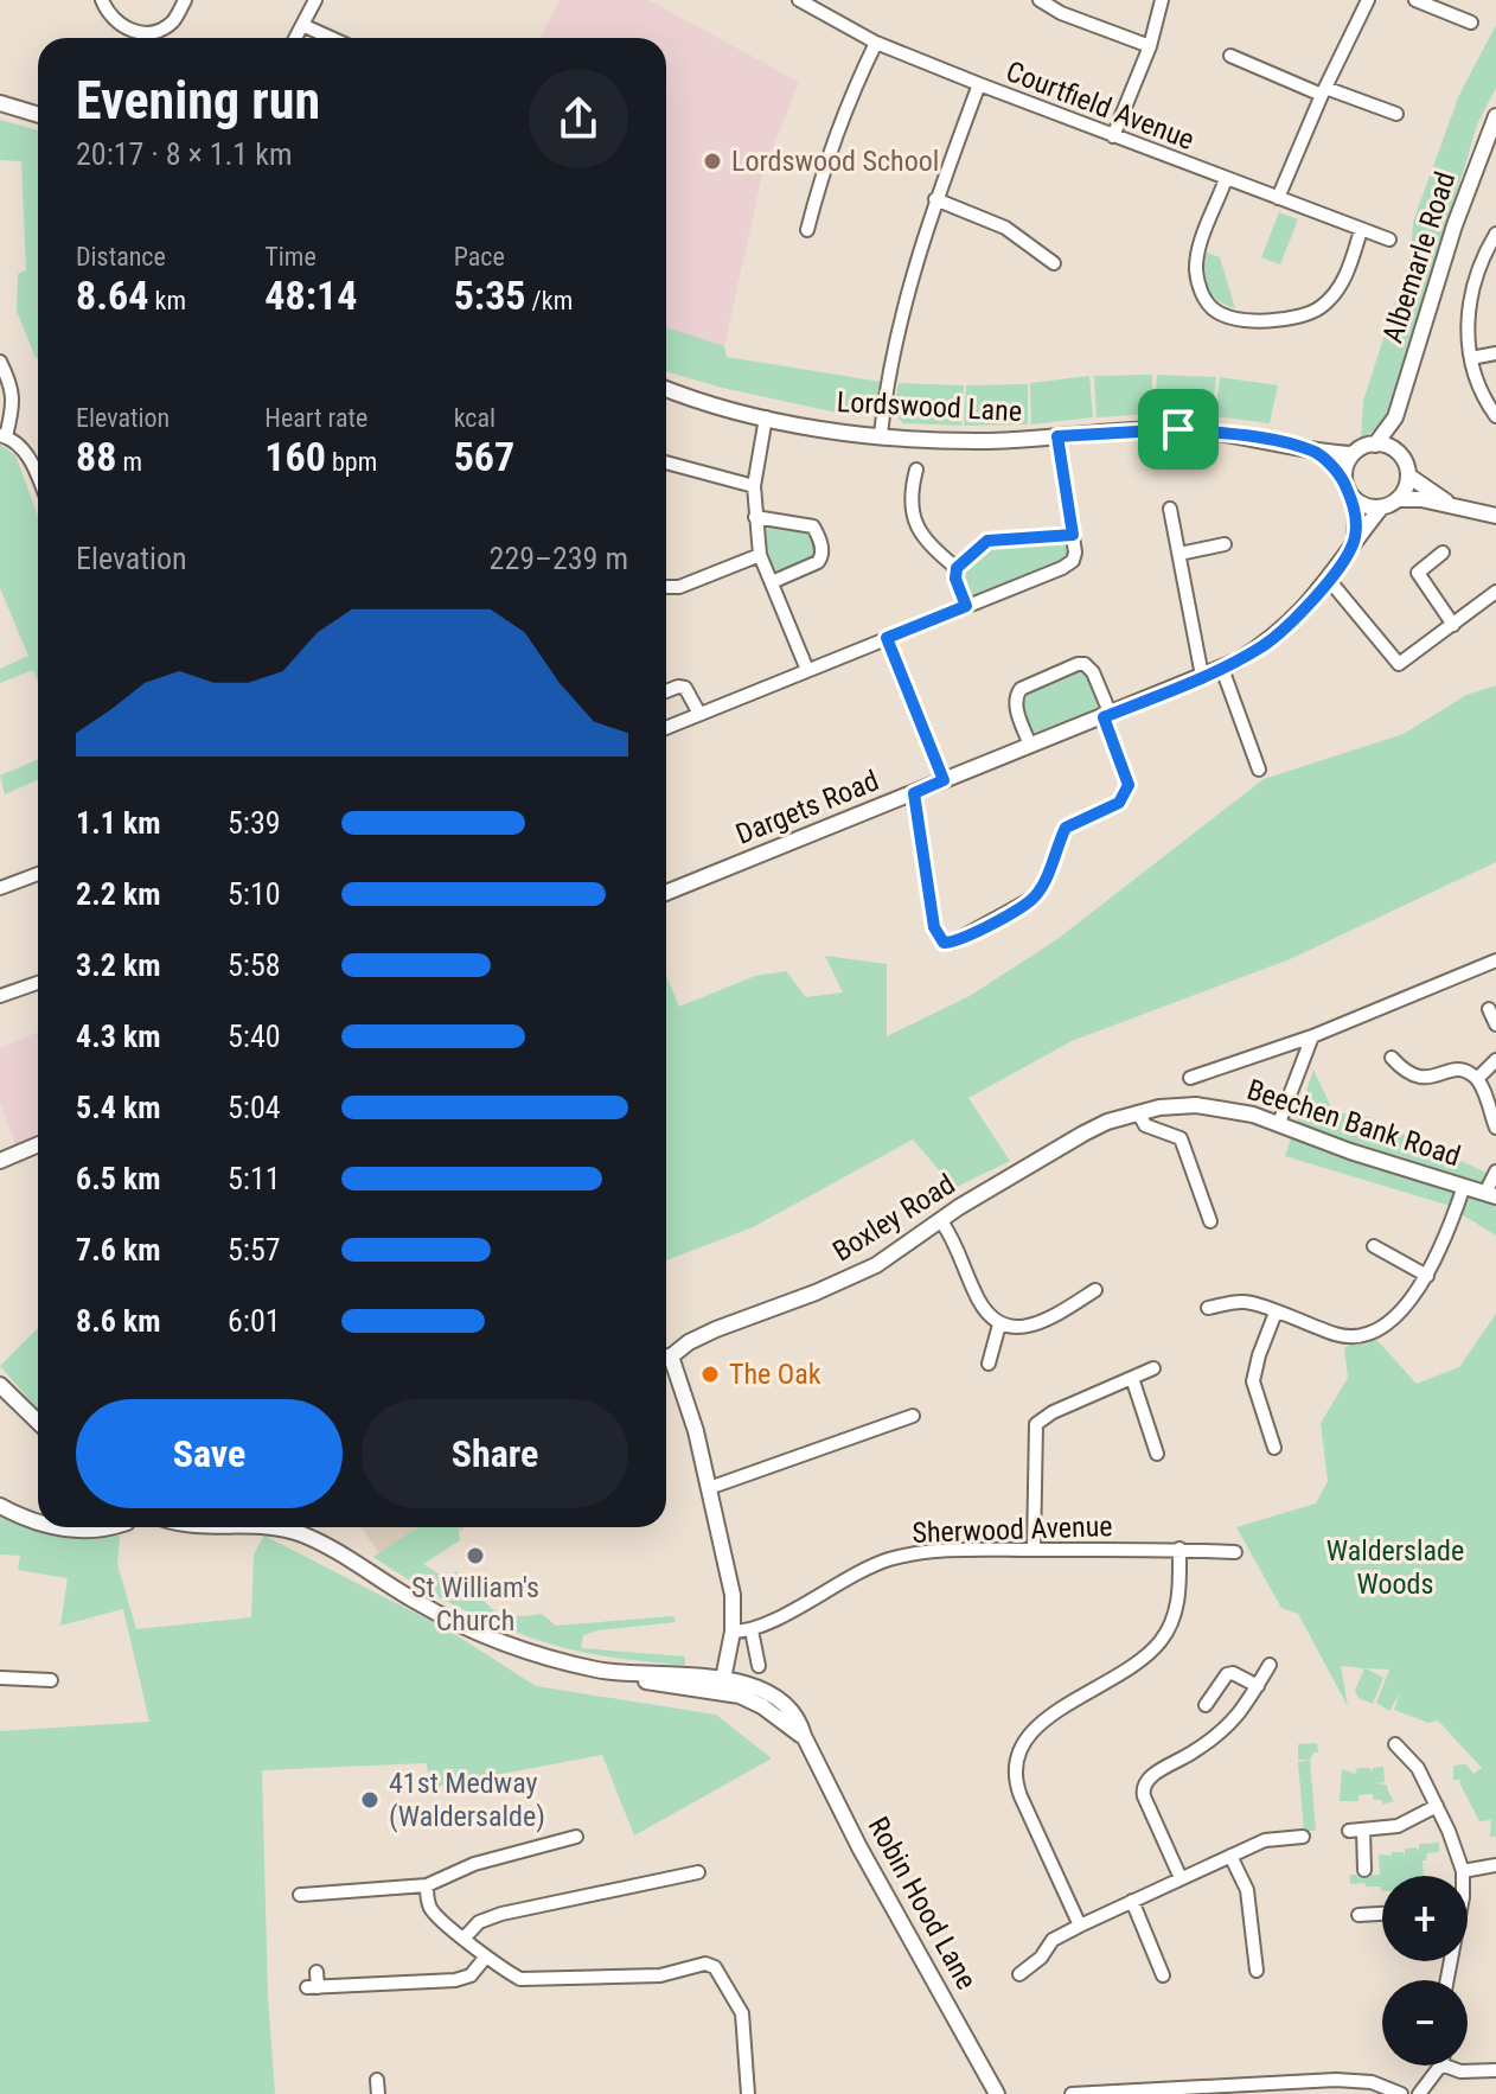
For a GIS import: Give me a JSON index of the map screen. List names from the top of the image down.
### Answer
{
  "streets": {
    "street": [
      "Courtfield Avenue",
      "Albemarle Road",
      "Lordswood Lane",
      "Dargets Road",
      "Beechen Bank Road",
      "Boxley Road",
      "Sherwood Avenue",
      "Robin Hood Lane"
    ]
  },
  "crossings": [
    ["Albemarle Road", "Lordswood Lane"],
    ["Albemarle Road", "Dargets Road"],
    ["Lordswood Lane", "Dargets Road"],
    ["Beechen Bank Road", "Boxley Road"]
  ],
  "parks": ["Walderslade Woods"],
  "places": [
    "Lordswood School",
    "The Oak",
    "St William's Church",
    "41st Medway (Waldersalde)"
  ],
  "page": {
    "heading": ["Evening run", "20:17 · 8 × 1.1 km"],
    "stats": [
      ["Distance", "8.64 km"],
      ["Time", "48:14"],
      ["Pace", "5:35 /km"],
      ["Elevation", "88 m"],
      ["Heart rate", "160 bpm"],
      ["kcal", "567"]
    ],
    "chart": ["Elevation", "229–239 m"],
    "list": [
      {
        "name": "1.1 km",
        "note": "5:39"
      },
      {
        "name": "2.2 km",
        "note": "5:10"
      },
      {
        "name": "3.2 km",
        "note": "5:58"
      },
      {
        "name": "4.3 km",
        "note": "5:40"
      },
      {
        "name": "5.4 km",
        "note": "5:04"
      },
      {
        "name": "6.5 km",
        "note": "5:11"
      },
      {
        "name": "7.6 km",
        "note": "5:57"
      },
      {
        "name": "8.6 km",
        "note": "6:01"
      }
    ],
    "buttons": ["Save", "Share"],
    "map_buttons": ["+", "−"]
  }
}
